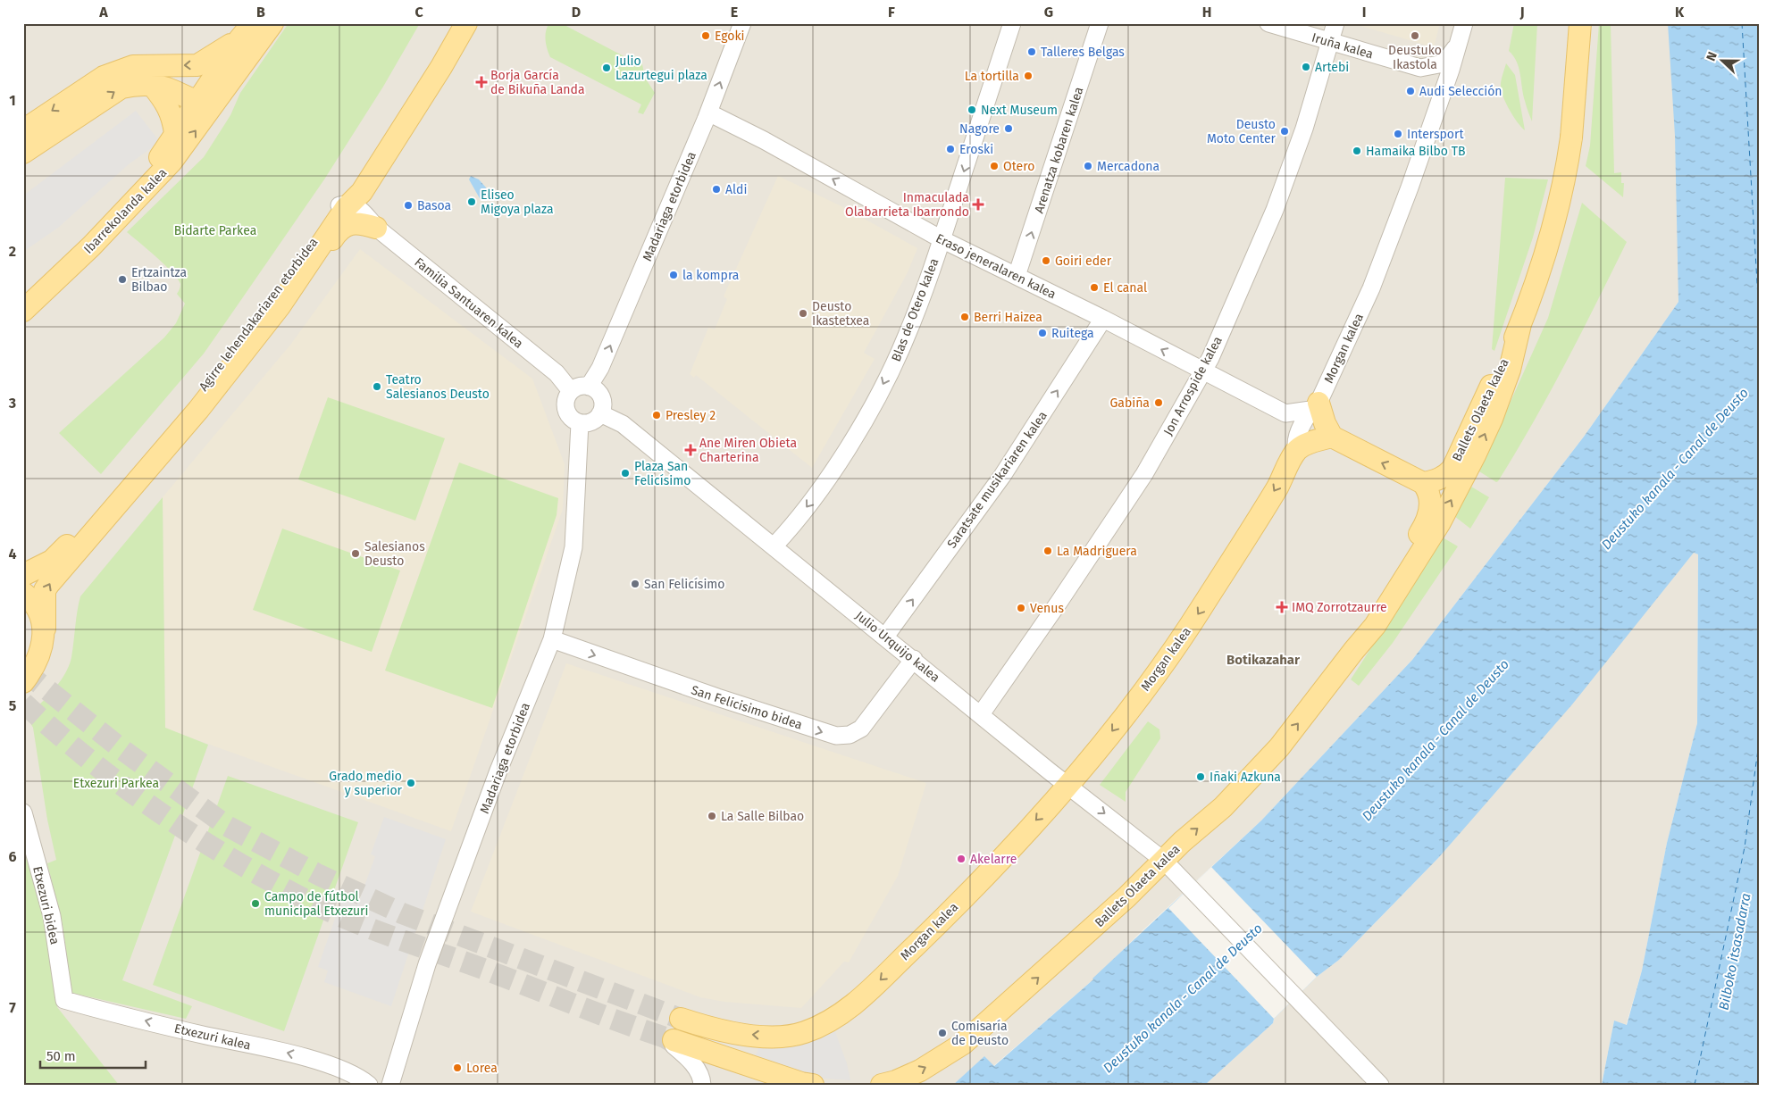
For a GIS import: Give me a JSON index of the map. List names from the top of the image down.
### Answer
{
  "streets": {
    "main road": [
      "Ibarrekolanda kalea",
      "Agirre lehendakariaren etorbidea",
      "Morgan kalea",
      "Ballets Olaeta kalea"
    ],
    "street": [
      "Iruña kalea",
      "Arenatza kobaren kalea",
      "Madariaga etorbidea",
      "Eraso jeneralaren kalea",
      "Familia Santuaren kalea",
      "Blas de Otero kalea",
      "Jon Arrospide kalea",
      "Saratsate musikariaren kalea",
      "Julio Urquijo kalea",
      "San Felicisimo bidea",
      "Etxezuri bidea",
      "Etxezuri kalea"
    ]
  },
  "crossings": [
    ["Iruña kalea", "Morgan kalea"],
    ["Iruña kalea", "Jon Arrospide kalea"],
    ["Arenatza kobaren kalea", "Eraso jeneralaren kalea"],
    ["Madariaga etorbidea", "Eraso jeneralaren kalea"],
    ["Madariaga etorbidea", "Familia Santuaren kalea"],
    ["Madariaga etorbidea", "Julio Urquijo kalea"],
    ["Madariaga etorbidea", "San Felicisimo bidea"],
    ["Madariaga etorbidea", "Etxezuri kalea"],
    ["Eraso jeneralaren kalea", "Blas de Otero kalea"],
    ["Eraso jeneralaren kalea", "Jon Arrospide kalea"],
    ["Eraso jeneralaren kalea", "Saratsate musikariaren kalea"],
    ["Familia Santuaren kalea", "Agirre lehendakariaren etorbidea"],
    ["Familia Santuaren kalea", "Julio Urquijo kalea"],
    ["Blas de Otero kalea", "Julio Urquijo kalea"],
    ["Morgan kalea", "Julio Urquijo kalea"],
    ["Jon Arrospide kalea", "Julio Urquijo kalea"],
    ["Ballets Olaeta kalea", "Julio Urquijo kalea"],
    ["Saratsate musikariaren kalea", "Julio Urquijo kalea"],
    ["Julio Urquijo kalea", "San Felicisimo bidea"],
    ["Etxezuri bidea", "Etxezuri kalea"]
  ],
  "one_way": [
    "Arenatza kobaren kalea",
    "Madariaga etorbidea",
    "Eraso jeneralaren kalea",
    "Blas de Otero kalea",
    "Morgan kalea",
    "Saratsate musikariaren kalea",
    "San Felicisimo bidea",
    "Etxezuri kalea"
  ],
  "districts": ["Botikazahar"],
  "water": ["Deustuko kanala - Canal de Deusto", "Bilboko itsasadarra"],
  "parks": ["Bidarte Parkea", "Etxezuri Parkea"],
  "places": {
    "other": [
      "Egoki",
      "Deustuko Ikastola",
      "Talleres Belgas",
      "Artebi",
      "Julio Lazurtegui plaza",
      "La tortilla",
      "Audi Selección",
      "Next Museum",
      "Nagore",
      "Deusto Moto Center",
      "Intersport",
      "Eroski",
      "Hamaika Bilbo TB",
      "Otero",
      "Mercadona",
      "Aldi",
      "Eliseo Migoya plaza",
      "Basoa",
      "Goiri eder",
      "la kompra",
      "Ertzaintza Bilbao",
      "El canal",
      "Deusto Ikastetxea",
      "Berri Haizea",
      "Ruitega",
      "Teatro Salesianos Deusto",
      "Gabiña",
      "Presley 2",
      "Plaza San Felicísimo",
      "La Madriguera",
      "Salesianos Deusto",
      "San Felicísimo",
      "Venus",
      "Iñaki Azkuna",
      "Grado medio y superior",
      "La Salle Bilbao",
      "Akelarre",
      "Campo de fútbol municipal Etxezuri",
      "Comisaría de Deusto",
      "Lorea"
    ],
    "health": [
      "Borja García de Bikuña Landa",
      "Inmaculada Olabarrieta Ibarrondo",
      "Ane Miren Obieta Charterina",
      "IMQ Zorrotzaurre"
    ]
  },
  "scale_bar": "50 m",
  "north": "left",
  "grid": {
    "columns": [
      "A",
      "B",
      "C",
      "D",
      "E",
      "F",
      "G",
      "H",
      "I",
      "J",
      "K"
    ],
    "rows": [
      "1",
      "2",
      "3",
      "4",
      "5",
      "6",
      "7"
    ]
  }
}
